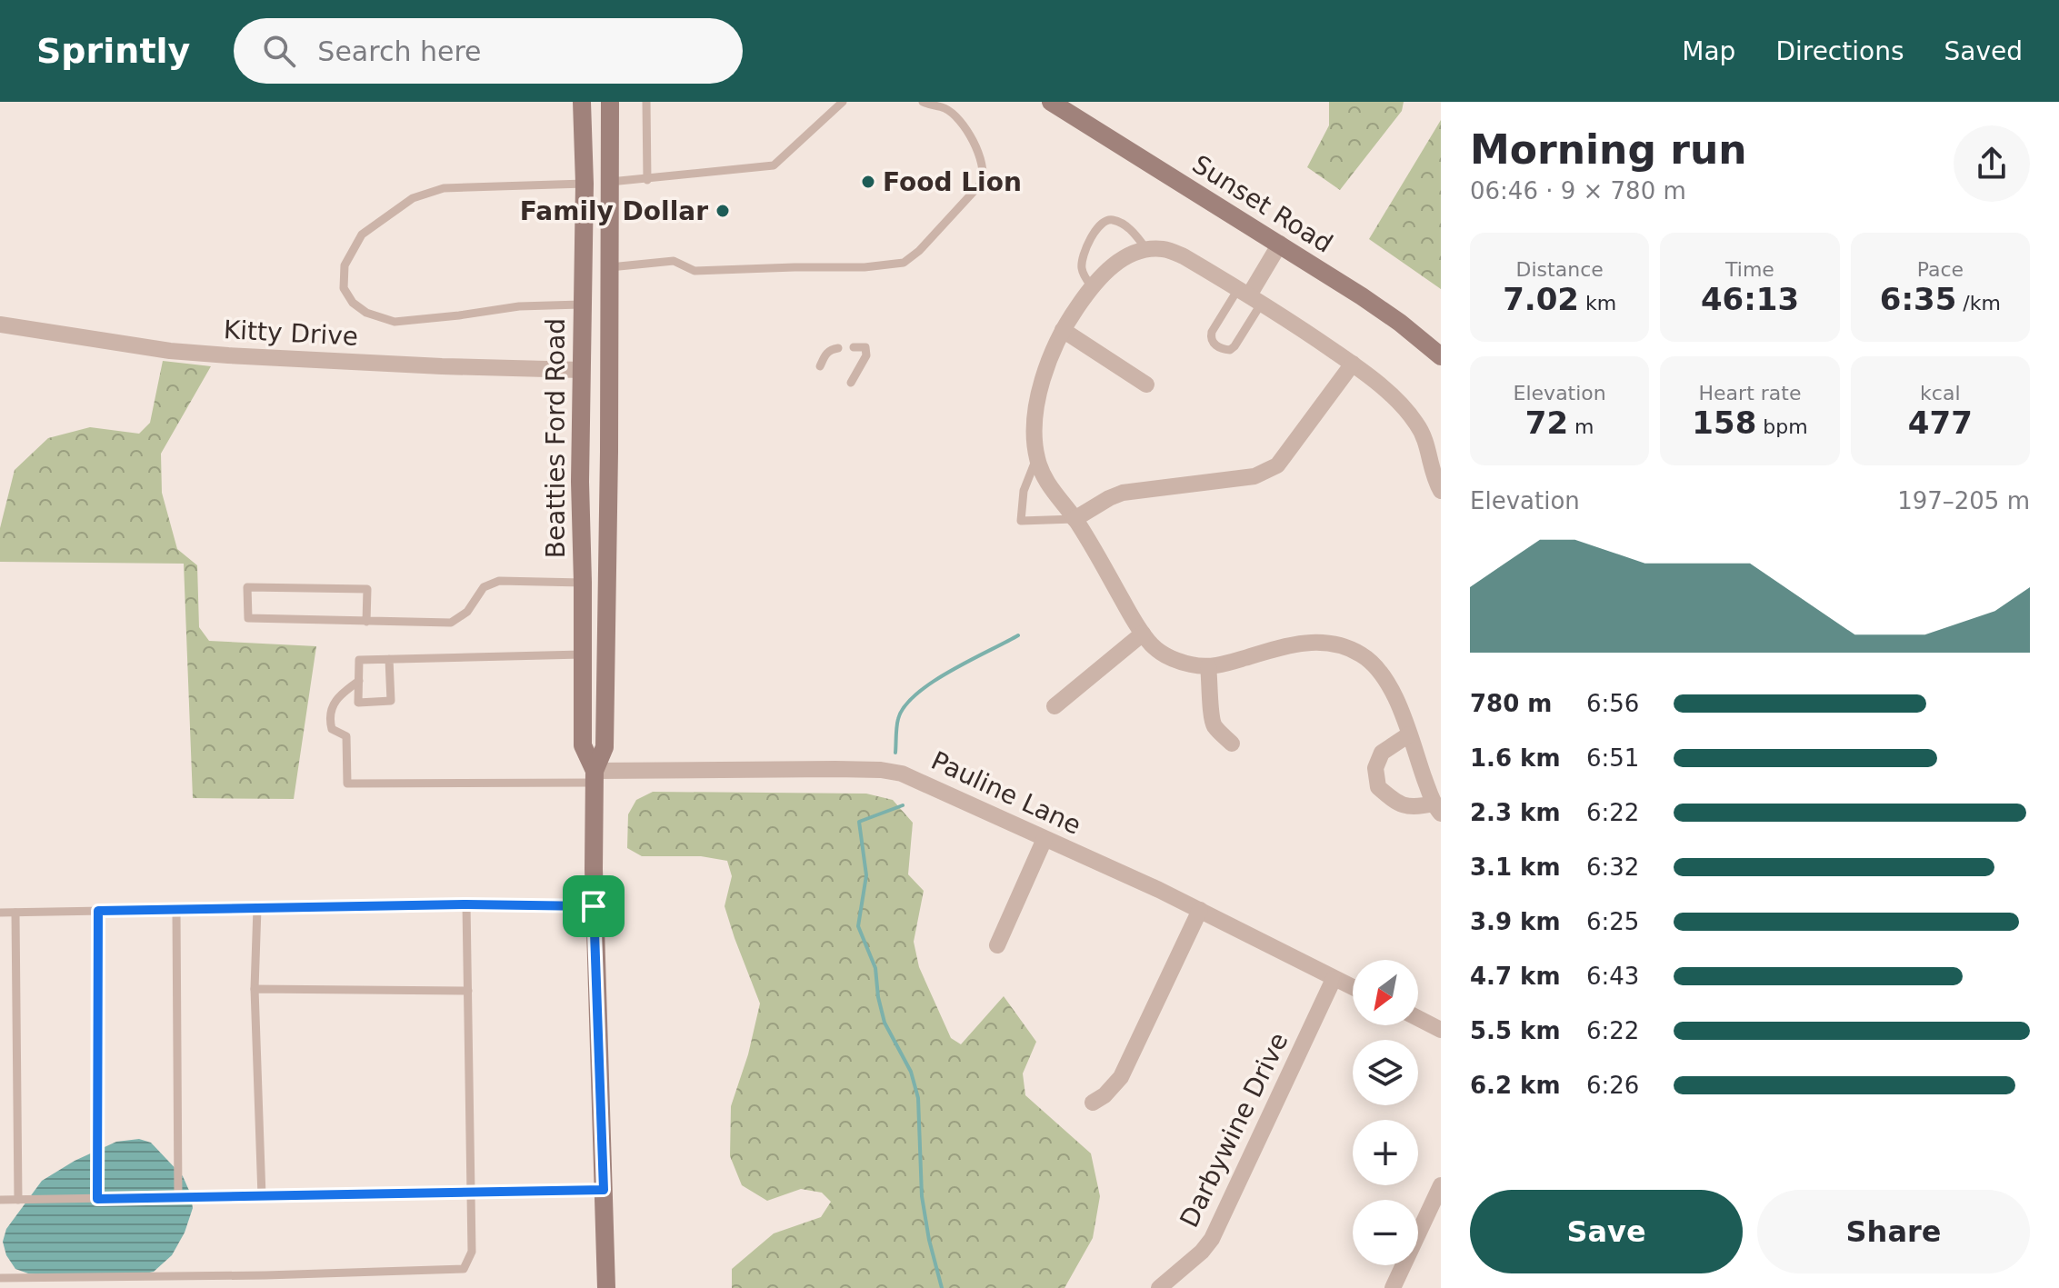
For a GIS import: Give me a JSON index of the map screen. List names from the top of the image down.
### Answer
{
  "streets": {
    "main road": ["Sunset Road", "Beatties Ford Road"],
    "street": ["Kitty Drive", "Pauline Lane", "Darbywine Drive"]
  },
  "crossings": [
    ["Kitty Drive", "Beatties Ford Road"],
    ["Beatties Ford Road", "Pauline Lane"],
    ["Pauline Lane", "Darbywine Drive"]
  ],
  "places": ["Food Lion", "Family Dollar"],
  "north": "bottom left",
  "page": {
    "header": "Sprintly",
    "search": "Search here",
    "nav": ["Map", "Directions", "Saved"],
    "heading": ["Morning run", "06:46 · 9 × 780 m"],
    "stats": [
      ["Distance", "7.02 km"],
      ["Time", "46:13"],
      ["Pace", "6:35 /km"],
      ["Elevation", "72 m"],
      ["Heart rate", "158 bpm"],
      ["kcal", "477"]
    ],
    "chart": ["Elevation", "197–205 m"],
    "list": [
      {
        "name": "780 m",
        "note": "6:56"
      },
      {
        "name": "1.6 km",
        "note": "6:51"
      },
      {
        "name": "2.3 km",
        "note": "6:22"
      },
      {
        "name": "3.1 km",
        "note": "6:32"
      },
      {
        "name": "3.9 km",
        "note": "6:25"
      },
      {
        "name": "4.7 km",
        "note": "6:43"
      },
      {
        "name": "5.5 km",
        "note": "6:22"
      },
      {
        "name": "6.2 km",
        "note": "6:26"
      }
    ],
    "map_buttons": ["+", "−"],
    "buttons": ["Save", "Share"]
  }
}
